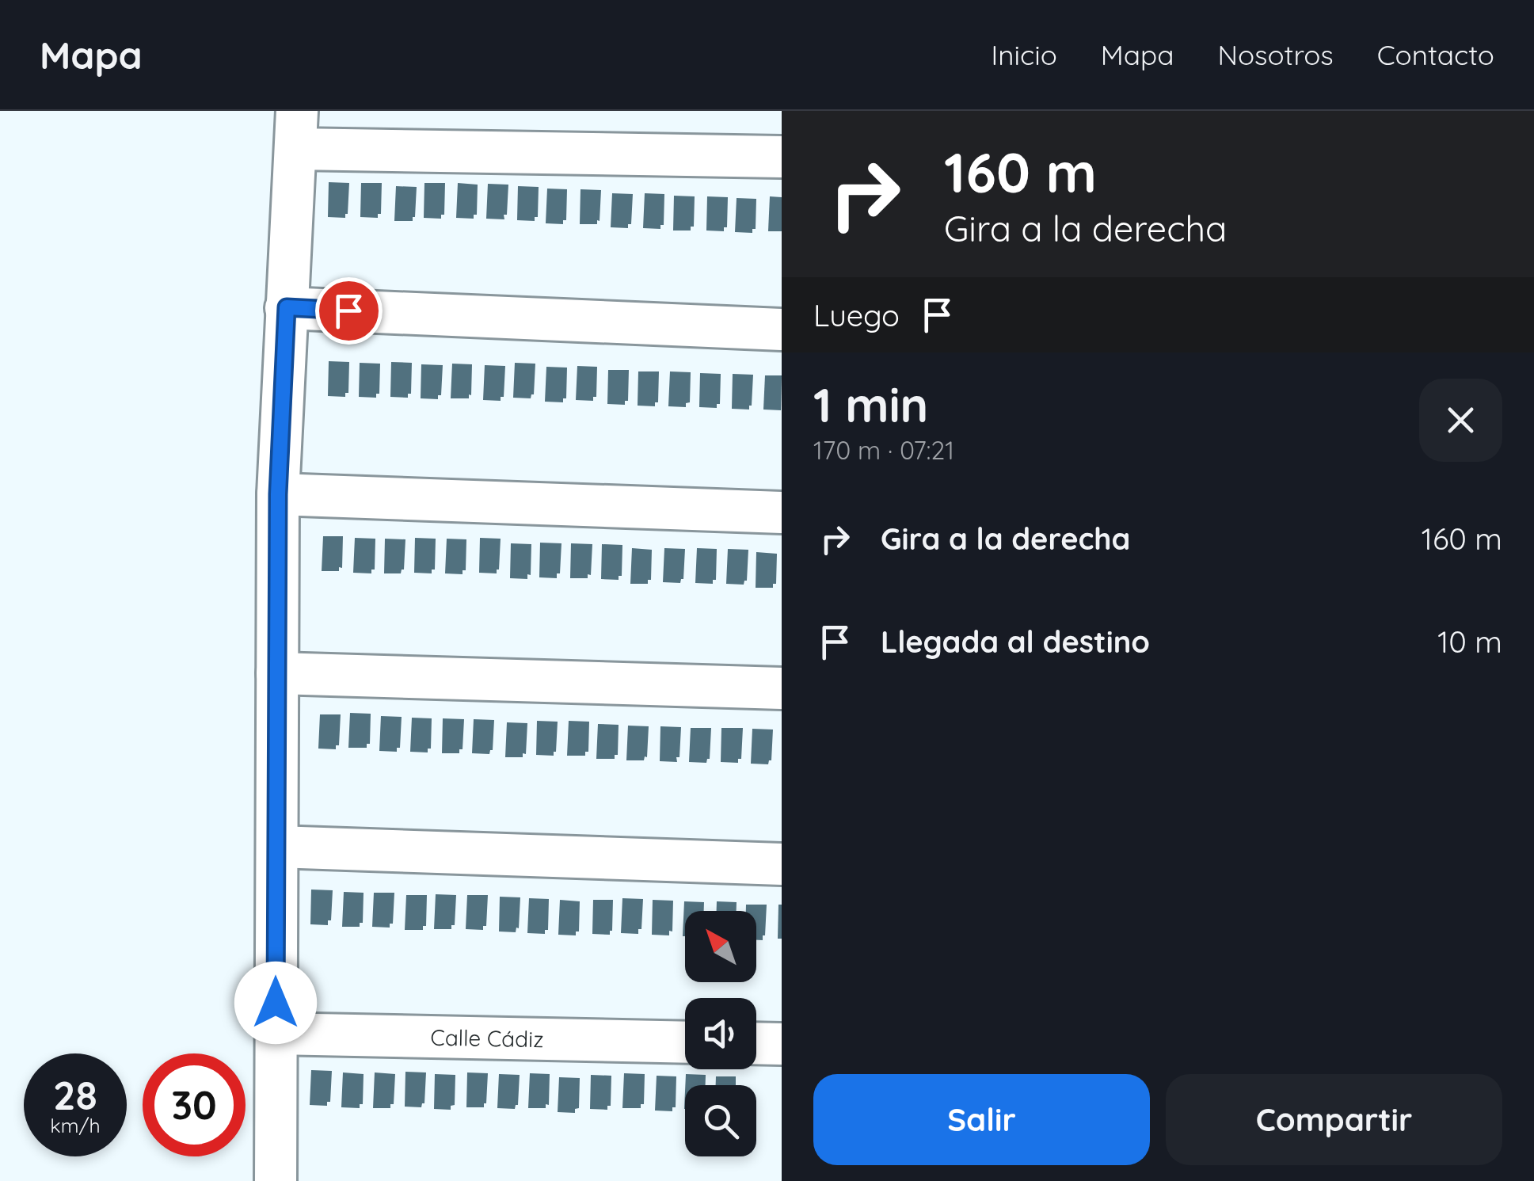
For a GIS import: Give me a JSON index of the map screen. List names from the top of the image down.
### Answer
{
  "streets": {
    "street": ["Calle Cádiz"]
  },
  "north": "top left",
  "page": {
    "header": "Mapa",
    "nav": [
      "Inicio",
      "Mapa",
      "Nosotros",
      "Contacto"
    ],
    "turn": ["160 m", "Gira a la derecha"],
    "then": "Luego",
    "heading": ["1 min", "170 m · 07:21"],
    "list": [
      {
        "name": "Gira a la derecha",
        "value": "160 m"
      },
      {
        "name": "Llegada al destino",
        "value": "10 m"
      }
    ],
    "speed": "28 km/h",
    "limit": "30",
    "buttons": ["Salir", "Compartir"]
  }
}
